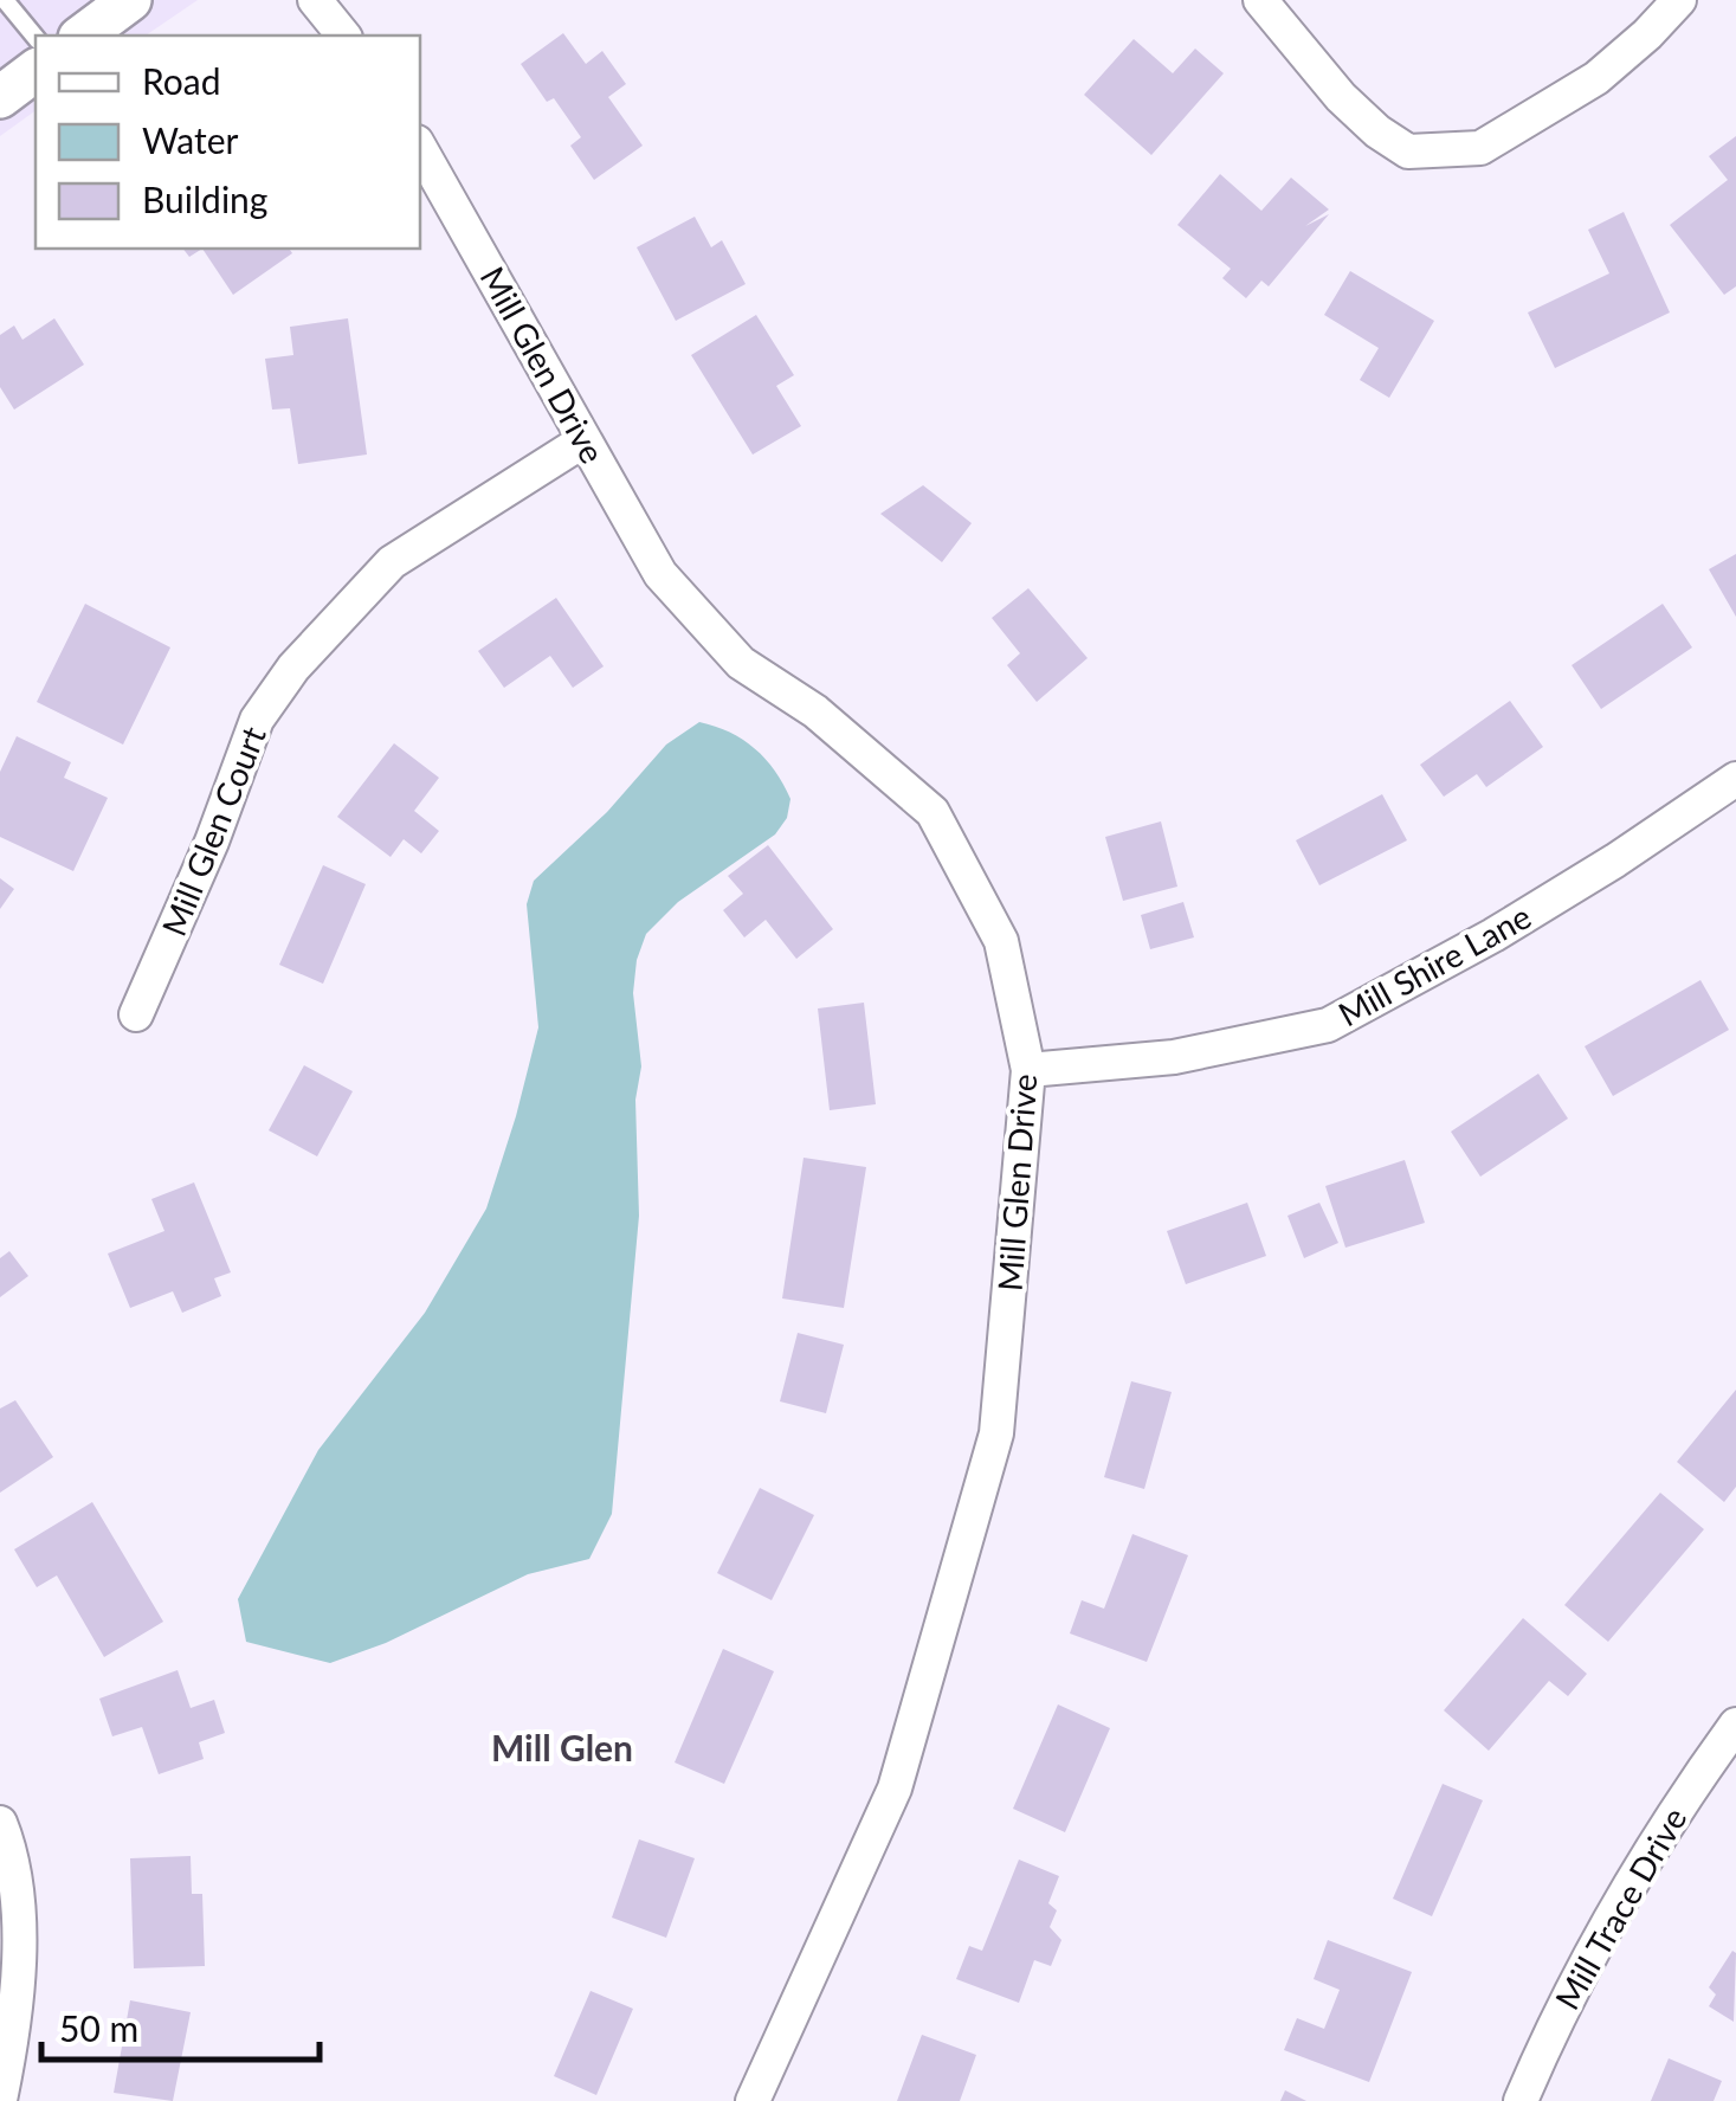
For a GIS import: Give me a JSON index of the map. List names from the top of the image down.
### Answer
{
  "streets": {
    "street": [
      "Mill Glen Drive",
      "Mill Glen Court",
      "Mill Shire Lane",
      "Mill Trace Drive"
    ]
  },
  "crossings": [
    ["Mill Glen Drive", "Mill Glen Court"],
    ["Mill Glen Drive", "Mill Shire Lane"]
  ],
  "districts": ["Mill Glen"],
  "legend": ["Road", "Water", "Building"],
  "scale_bar": "50 m"
}
